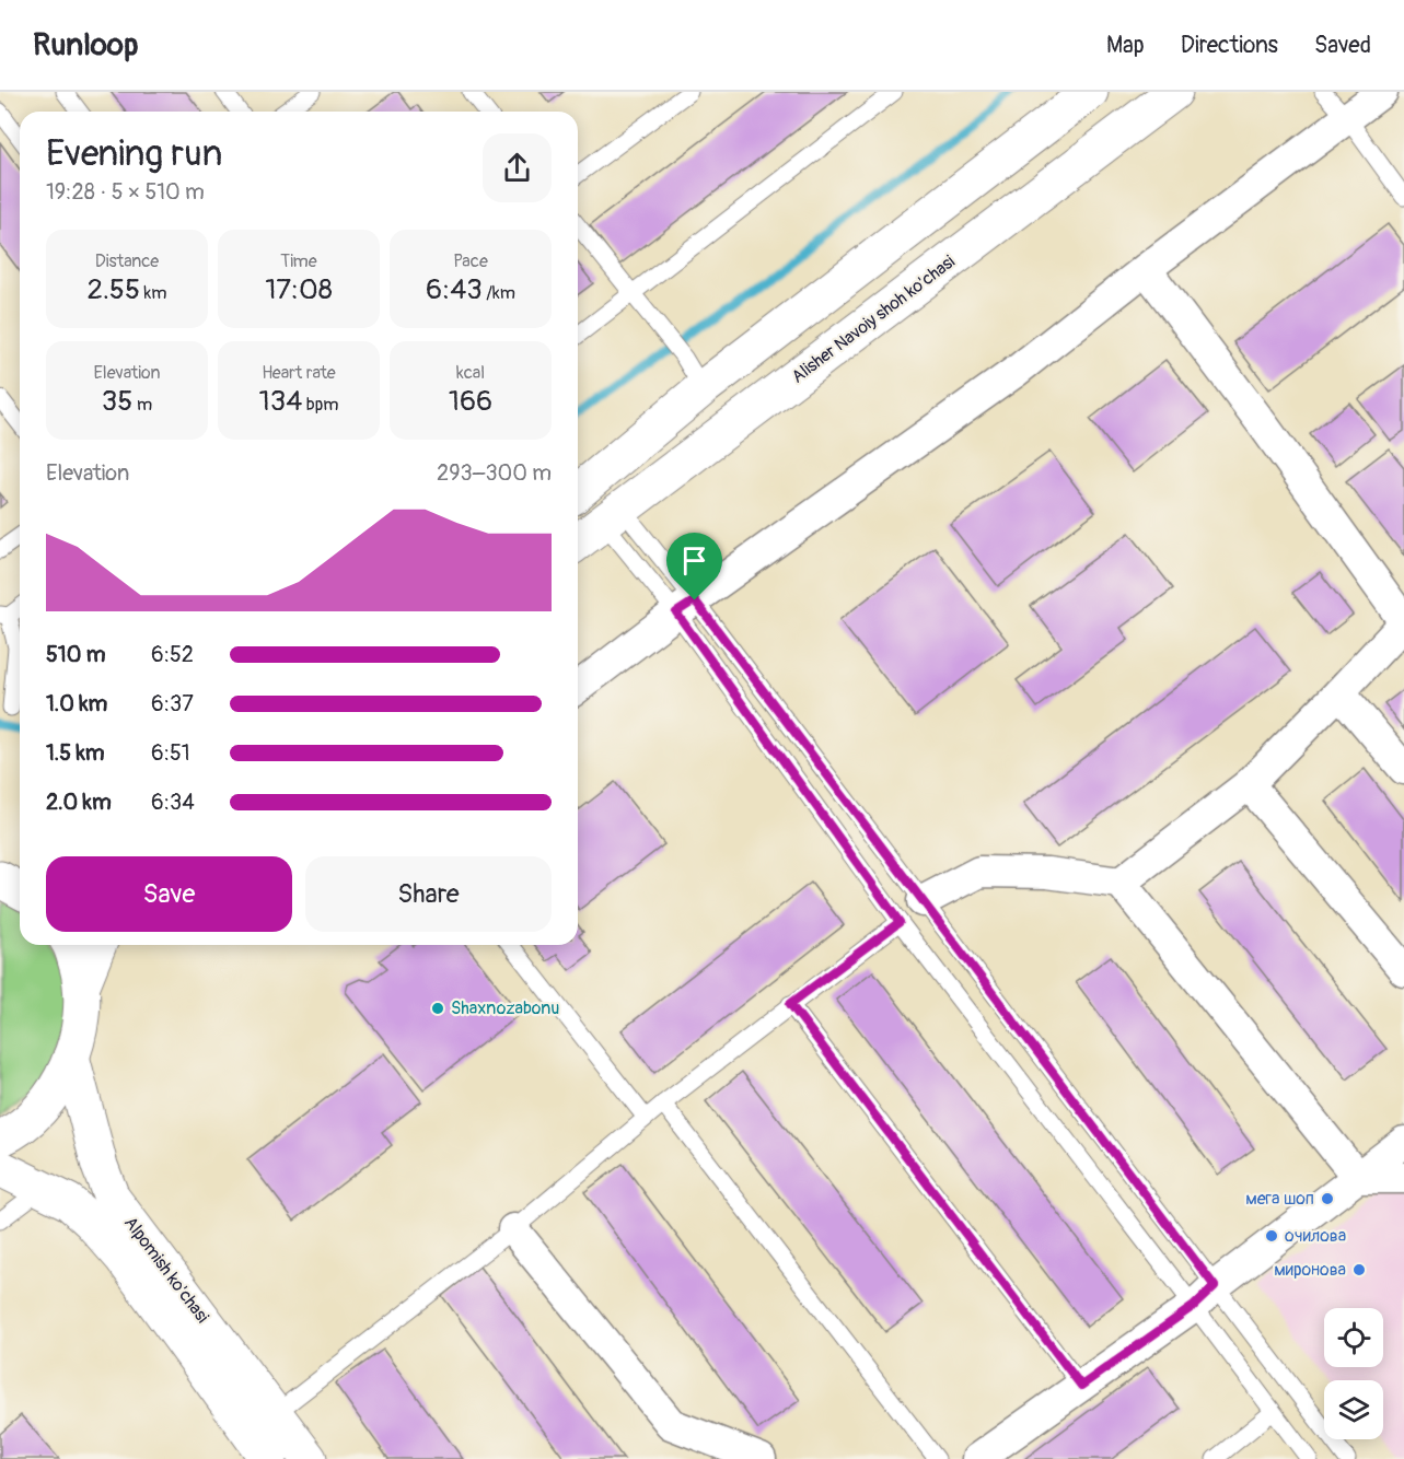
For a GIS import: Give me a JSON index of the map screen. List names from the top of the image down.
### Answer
{
  "streets": {
    "main road": ["Alisher Navoiy shoh ko'chasi", "Alpomish ko'chasi"]
  },
  "places": [
    "Shaxnozabonu",
    "мега шоп",
    "очилова",
    "миронова"
  ],
  "page": {
    "header": "Runloop",
    "nav": ["Map", "Directions", "Saved"],
    "heading": ["Evening run", "19:28 · 5 × 510 m"],
    "stats": [
      ["Distance", "2.55 km"],
      ["Time", "17:08"],
      ["Pace", "6:43 /km"],
      ["Elevation", "35 m"],
      ["Heart rate", "134 bpm"],
      ["kcal", "166"]
    ],
    "chart": ["Elevation", "293–300 m"],
    "list": [
      {
        "name": "510 m",
        "note": "6:52"
      },
      {
        "name": "1.0 km",
        "note": "6:37"
      },
      {
        "name": "1.5 km",
        "note": "6:51"
      },
      {
        "name": "2.0 km",
        "note": "6:34"
      }
    ],
    "buttons": ["Save", "Share"]
  }
}
